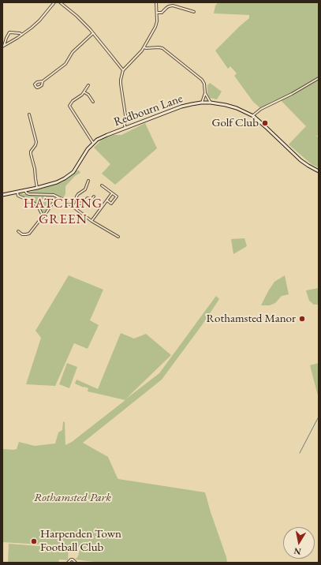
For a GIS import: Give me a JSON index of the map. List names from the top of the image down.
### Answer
{
  "streets": {
    "main road": ["Redbourn Lane"]
  },
  "districts": ["HATCHING GREEN"],
  "parks": ["Rothamsted Park"],
  "places": ["Golf Club", "Rothamsted Manor", "Harpenden Town Football Club"],
  "north": "bottom"
}
